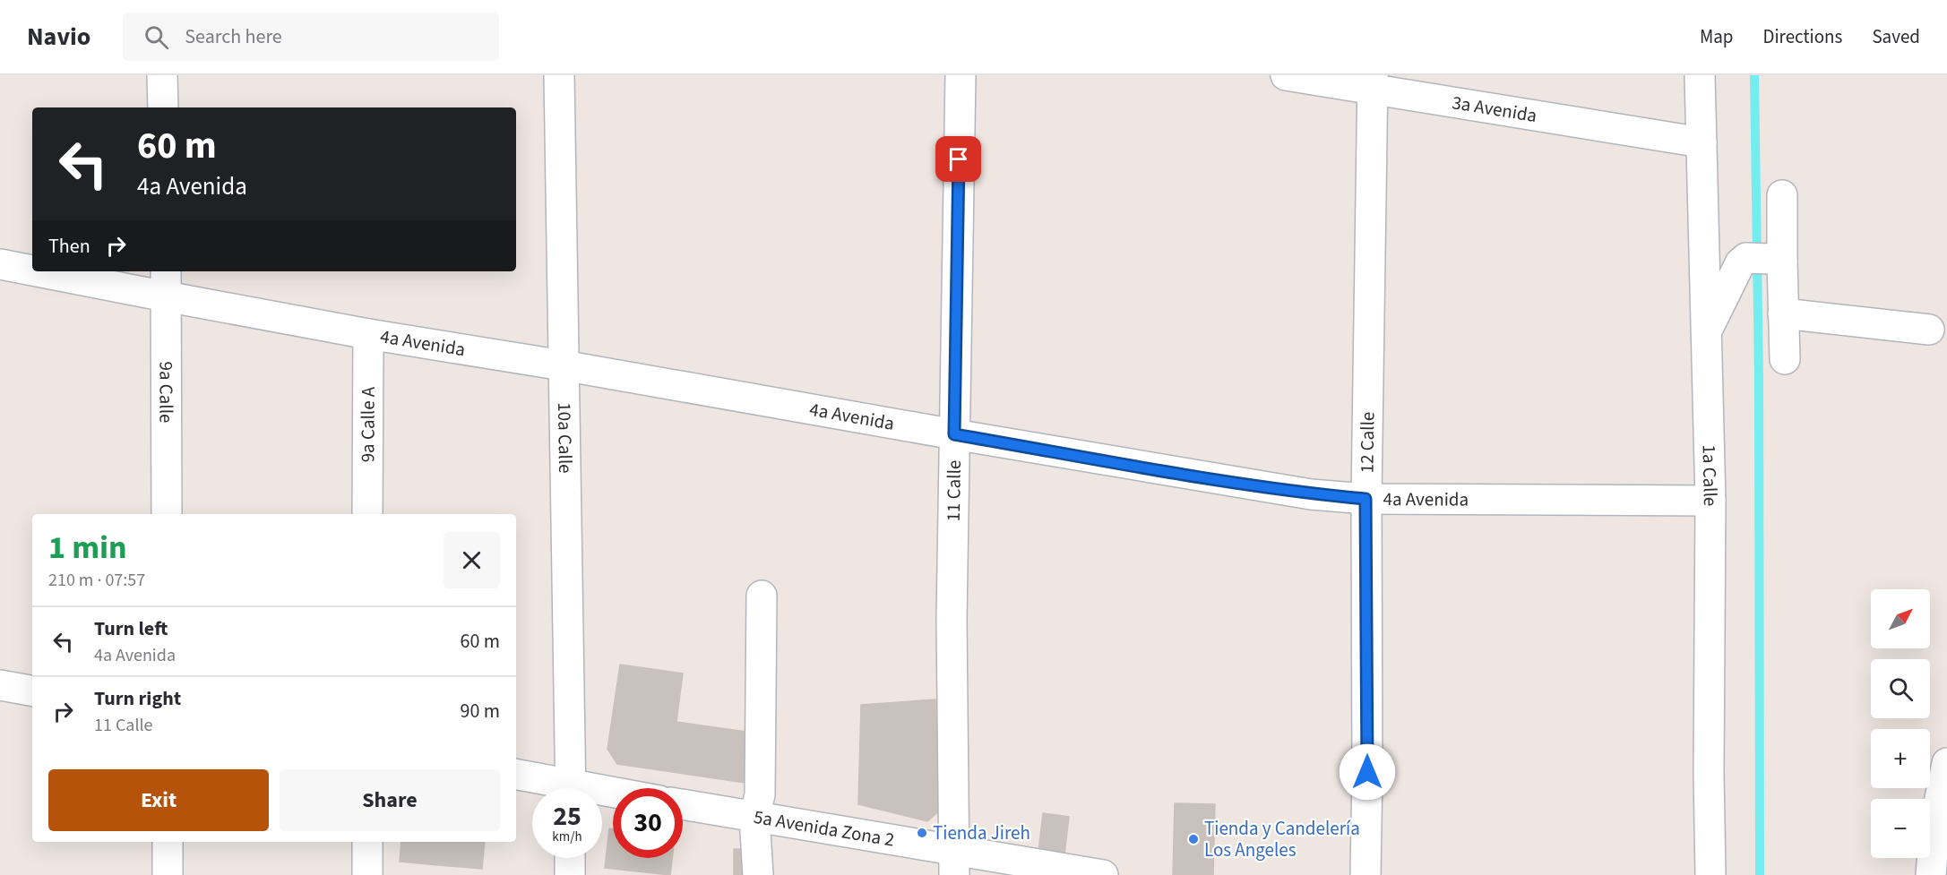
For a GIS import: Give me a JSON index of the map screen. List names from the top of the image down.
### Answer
{
  "streets": {
    "street": [
      "3a Avenida",
      "4a Avenida",
      "9a Calle",
      "9a Calle A",
      "10a Calle",
      "12 Calle",
      "1a Calle",
      "11 Calle",
      "5a Avenida Zona 2"
    ]
  },
  "crossings": [
    ["3a Avenida", "12 Calle"],
    ["3a Avenida", "1a Calle"],
    ["4a Avenida", "9a Calle"],
    ["4a Avenida", "9a Calle A"],
    ["4a Avenida", "10a Calle"],
    ["4a Avenida", "12 Calle"],
    ["4a Avenida", "1a Calle"],
    ["4a Avenida", "11 Calle"],
    ["11 Calle", "5a Avenida Zona 2"]
  ],
  "places": ["Tienda Jireh", "Tienda y Candelería Los Angeles"],
  "north": "top right",
  "page": {
    "header": "Navio",
    "search": "Search here",
    "nav": ["Map", "Directions", "Saved"],
    "turn": ["60 m", "4a Avenida"],
    "then": "Then",
    "heading": ["1 min", "210 m · 07:57"],
    "map_buttons": ["+", "−"],
    "list": [
      {
        "name": "Turn left",
        "note": "4a Avenida",
        "value": "60 m"
      },
      {
        "name": "Turn right",
        "note": "11 Calle",
        "value": "90 m"
      }
    ],
    "buttons": ["Exit", "Share"],
    "speed": "25 km/h",
    "limit": "30"
  }
}
